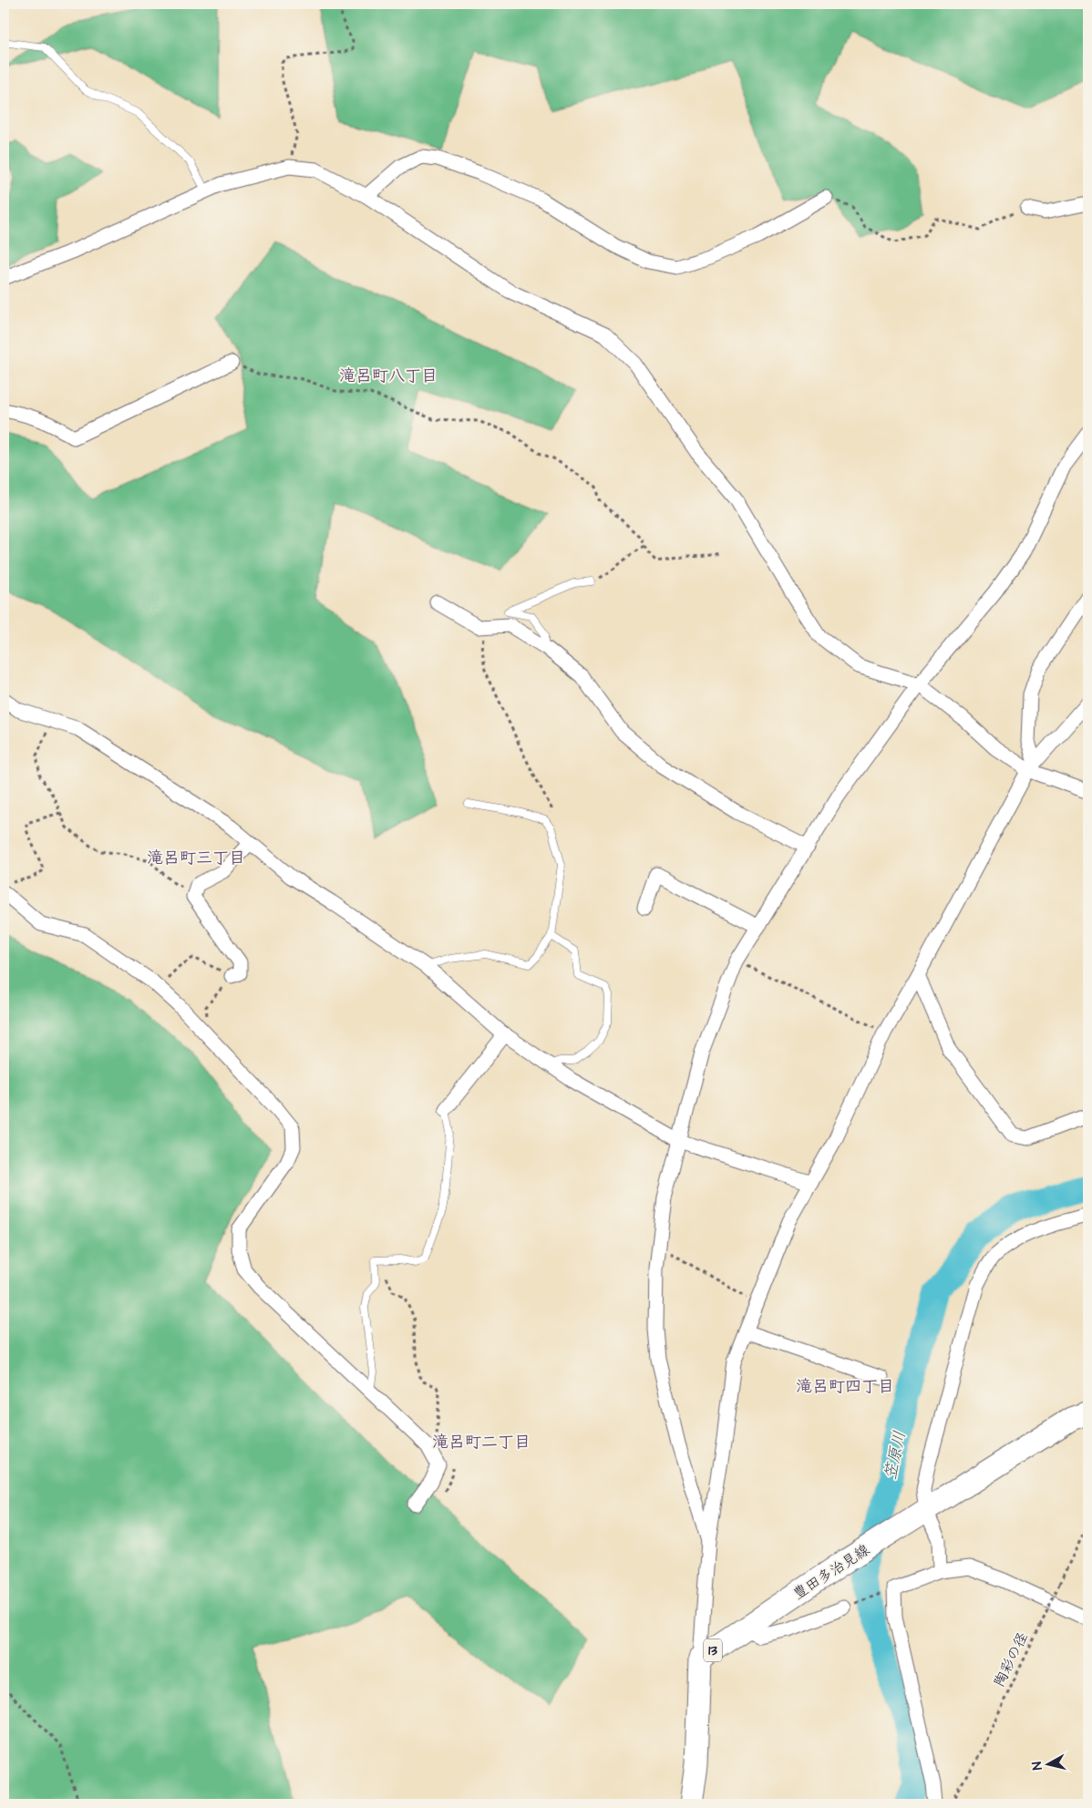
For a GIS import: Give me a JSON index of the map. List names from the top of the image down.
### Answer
{
  "streets": {
    "main road": ["豊田多治見線", "13"],
    "path": ["陶彩の径"]
  },
  "crossings": [
    ["豊田多治見線", "13"]
  ],
  "districts": [
    "滝呂町八丁目",
    "滝呂町三丁目",
    "滝呂町四丁目",
    "滝呂町二丁目"
  ],
  "water": ["笠原川"],
  "north": "left"
}
